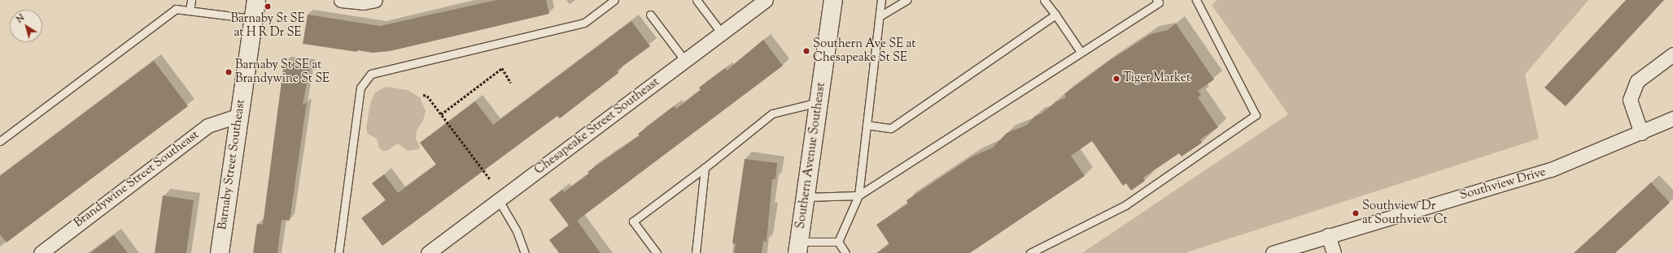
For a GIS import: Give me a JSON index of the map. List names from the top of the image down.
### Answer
{
  "streets": {
    "street": [
      "Chesapeake Street Southeast",
      "Southern Avenue Southeast",
      "Barnaby Street Southeast",
      "Brandywine Street Southeast",
      "Southview Drive"
    ]
  },
  "crossings": [
    ["Barnaby Street Southeast", "Brandywine Street Southeast"]
  ],
  "places": [
    "Barnaby St SE at H R Dr SE",
    "Southern Ave SE at Chesapeake St SE",
    "Barnaby St SE at Brandywine St SE",
    "Tiger Market",
    "Southview Dr at Southview Ct"
  ],
  "north": "top left"
}
